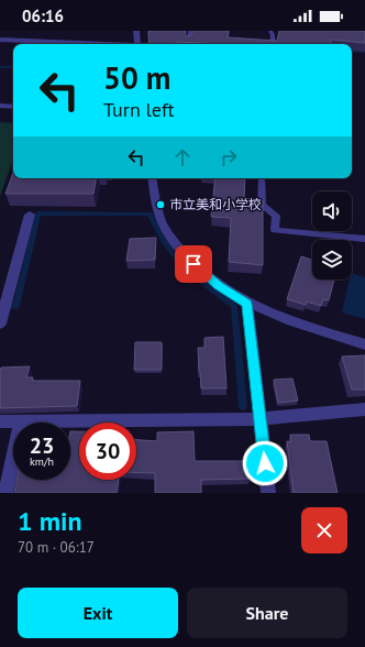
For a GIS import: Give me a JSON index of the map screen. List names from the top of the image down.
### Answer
{
  "places": ["市立美和小学校"],
  "page": {
    "status": "06:16",
    "turn": ["50 m", "Turn left"],
    "speed": "23 km/h",
    "limit": "30",
    "heading": ["1 min", "70 m · 06:17"],
    "buttons": ["Exit", "Share"]
  }
}
